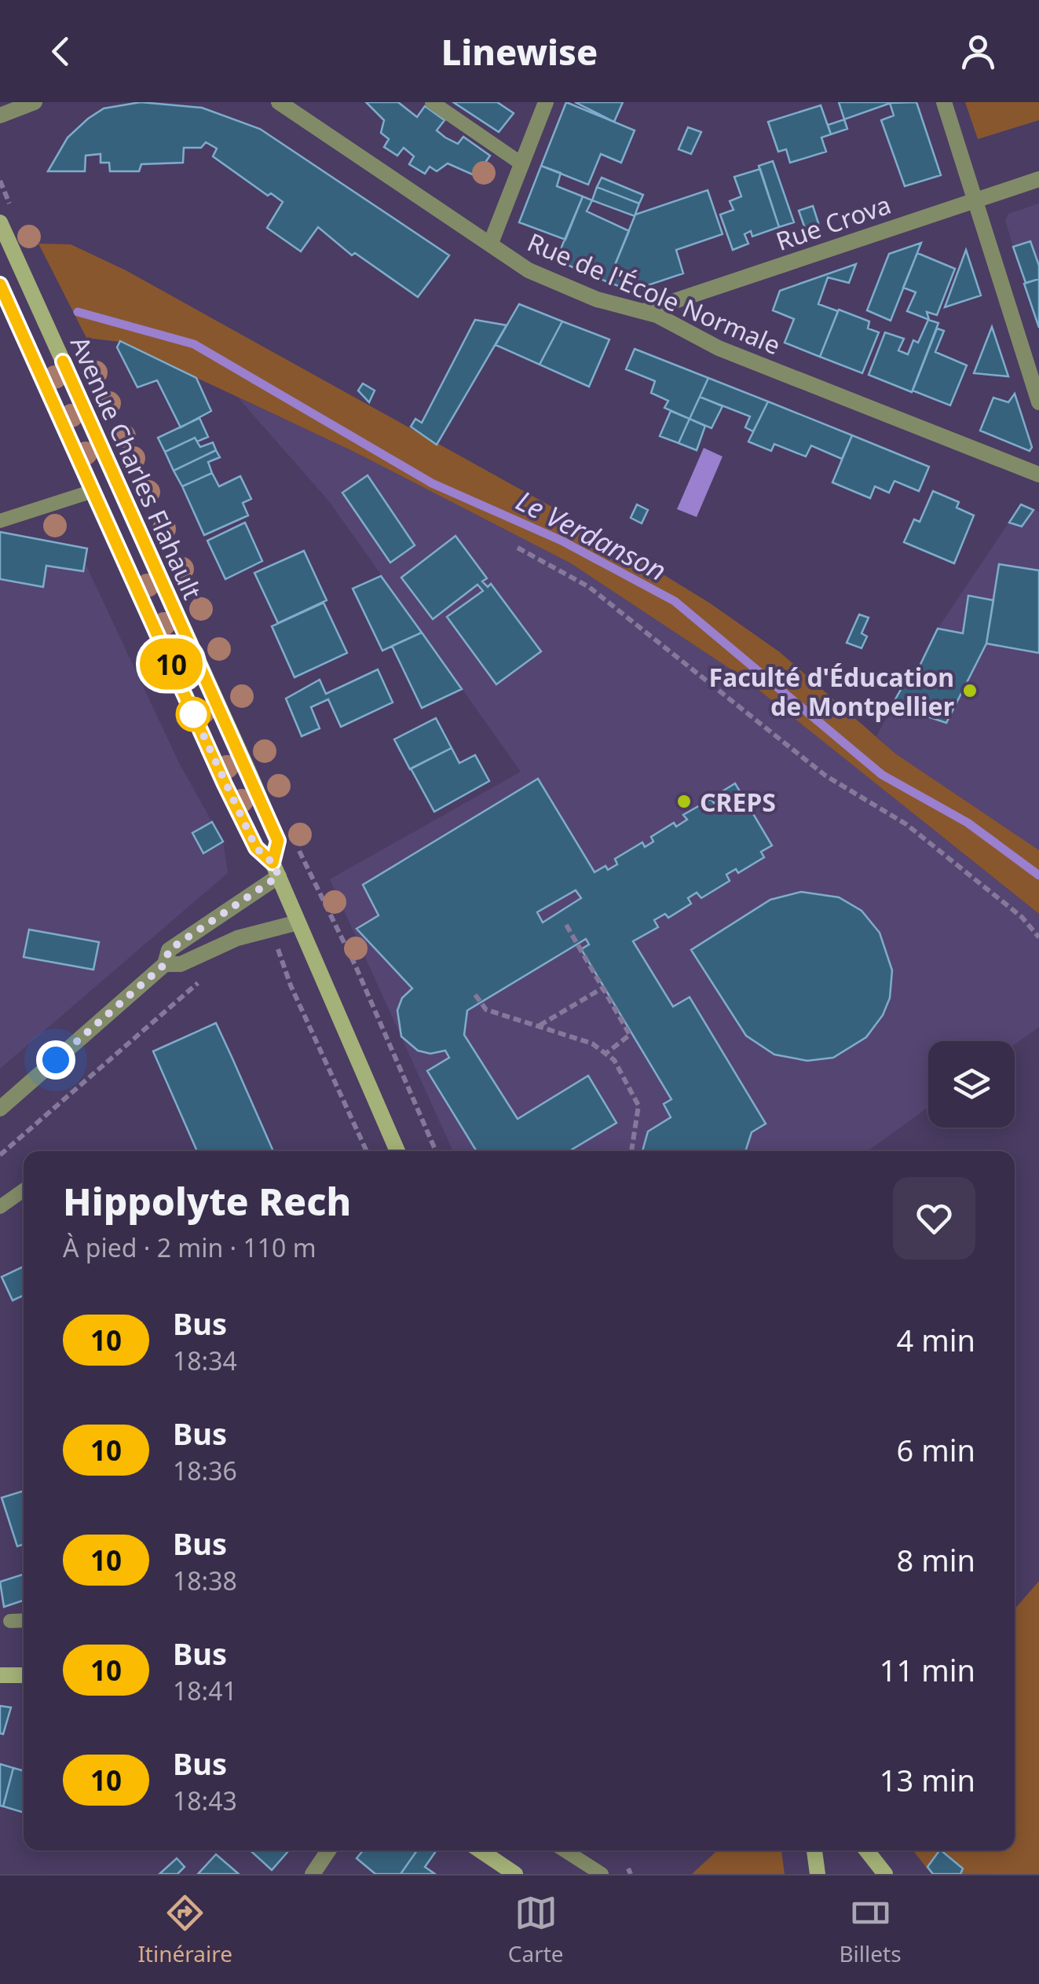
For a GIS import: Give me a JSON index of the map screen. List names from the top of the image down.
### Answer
{
  "streets": {
    "main road": ["Avenue Charles Flahault"],
    "street": ["Rue Crova", "Rue de l'École Normale"]
  },
  "crossings": [
    ["Rue Crova", "Rue de l'École Normale"]
  ],
  "water": ["Le Verdanson"],
  "places": ["Faculté d'Éducation de Montpellier", "CREPS"],
  "lines": ["bus line 10"],
  "page": {
    "header": "Linewise",
    "on_map": "10",
    "heading": ["Hippolyte Rech", "À pied · 2 min · 110 m"],
    "list": [
      {
        "mark": "10",
        "name": "Bus",
        "note": "18:34",
        "value": "4 min"
      },
      {
        "mark": "10",
        "name": "Bus",
        "note": "18:36",
        "value": "6 min"
      },
      {
        "mark": "10",
        "name": "Bus",
        "note": "18:38",
        "value": "8 min"
      },
      {
        "mark": "10",
        "name": "Bus",
        "note": "18:41",
        "value": "11 min"
      },
      {
        "mark": "10",
        "name": "Bus",
        "note": "18:43",
        "value": "13 min"
      }
    ],
    "tabs": ["Itinéraire", "Carte", "Billets"]
  }
}
